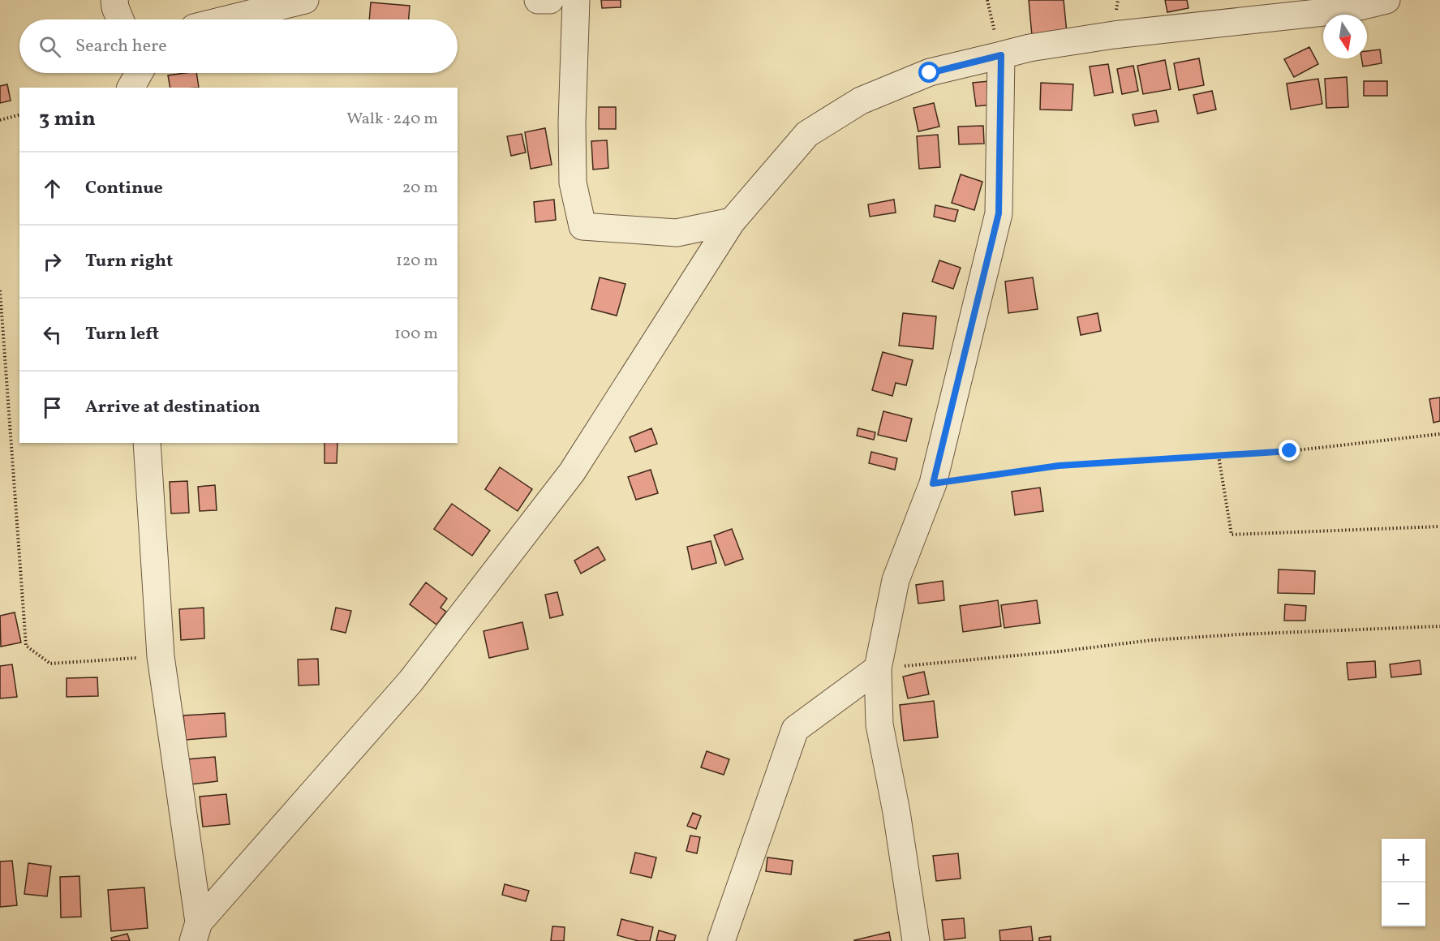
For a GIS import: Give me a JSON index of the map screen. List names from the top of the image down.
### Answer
{
  "north": "bottom",
  "page": {
    "search": "Search here",
    "heading": ["3 min", "Walk · 240 m"],
    "list": [
      ["Continue", "20 m"],
      ["Turn right", "120 m"],
      ["Turn left", "100 m"],
      "Arrive at destination"
    ],
    "map_buttons": ["+", "−"]
  }
}
